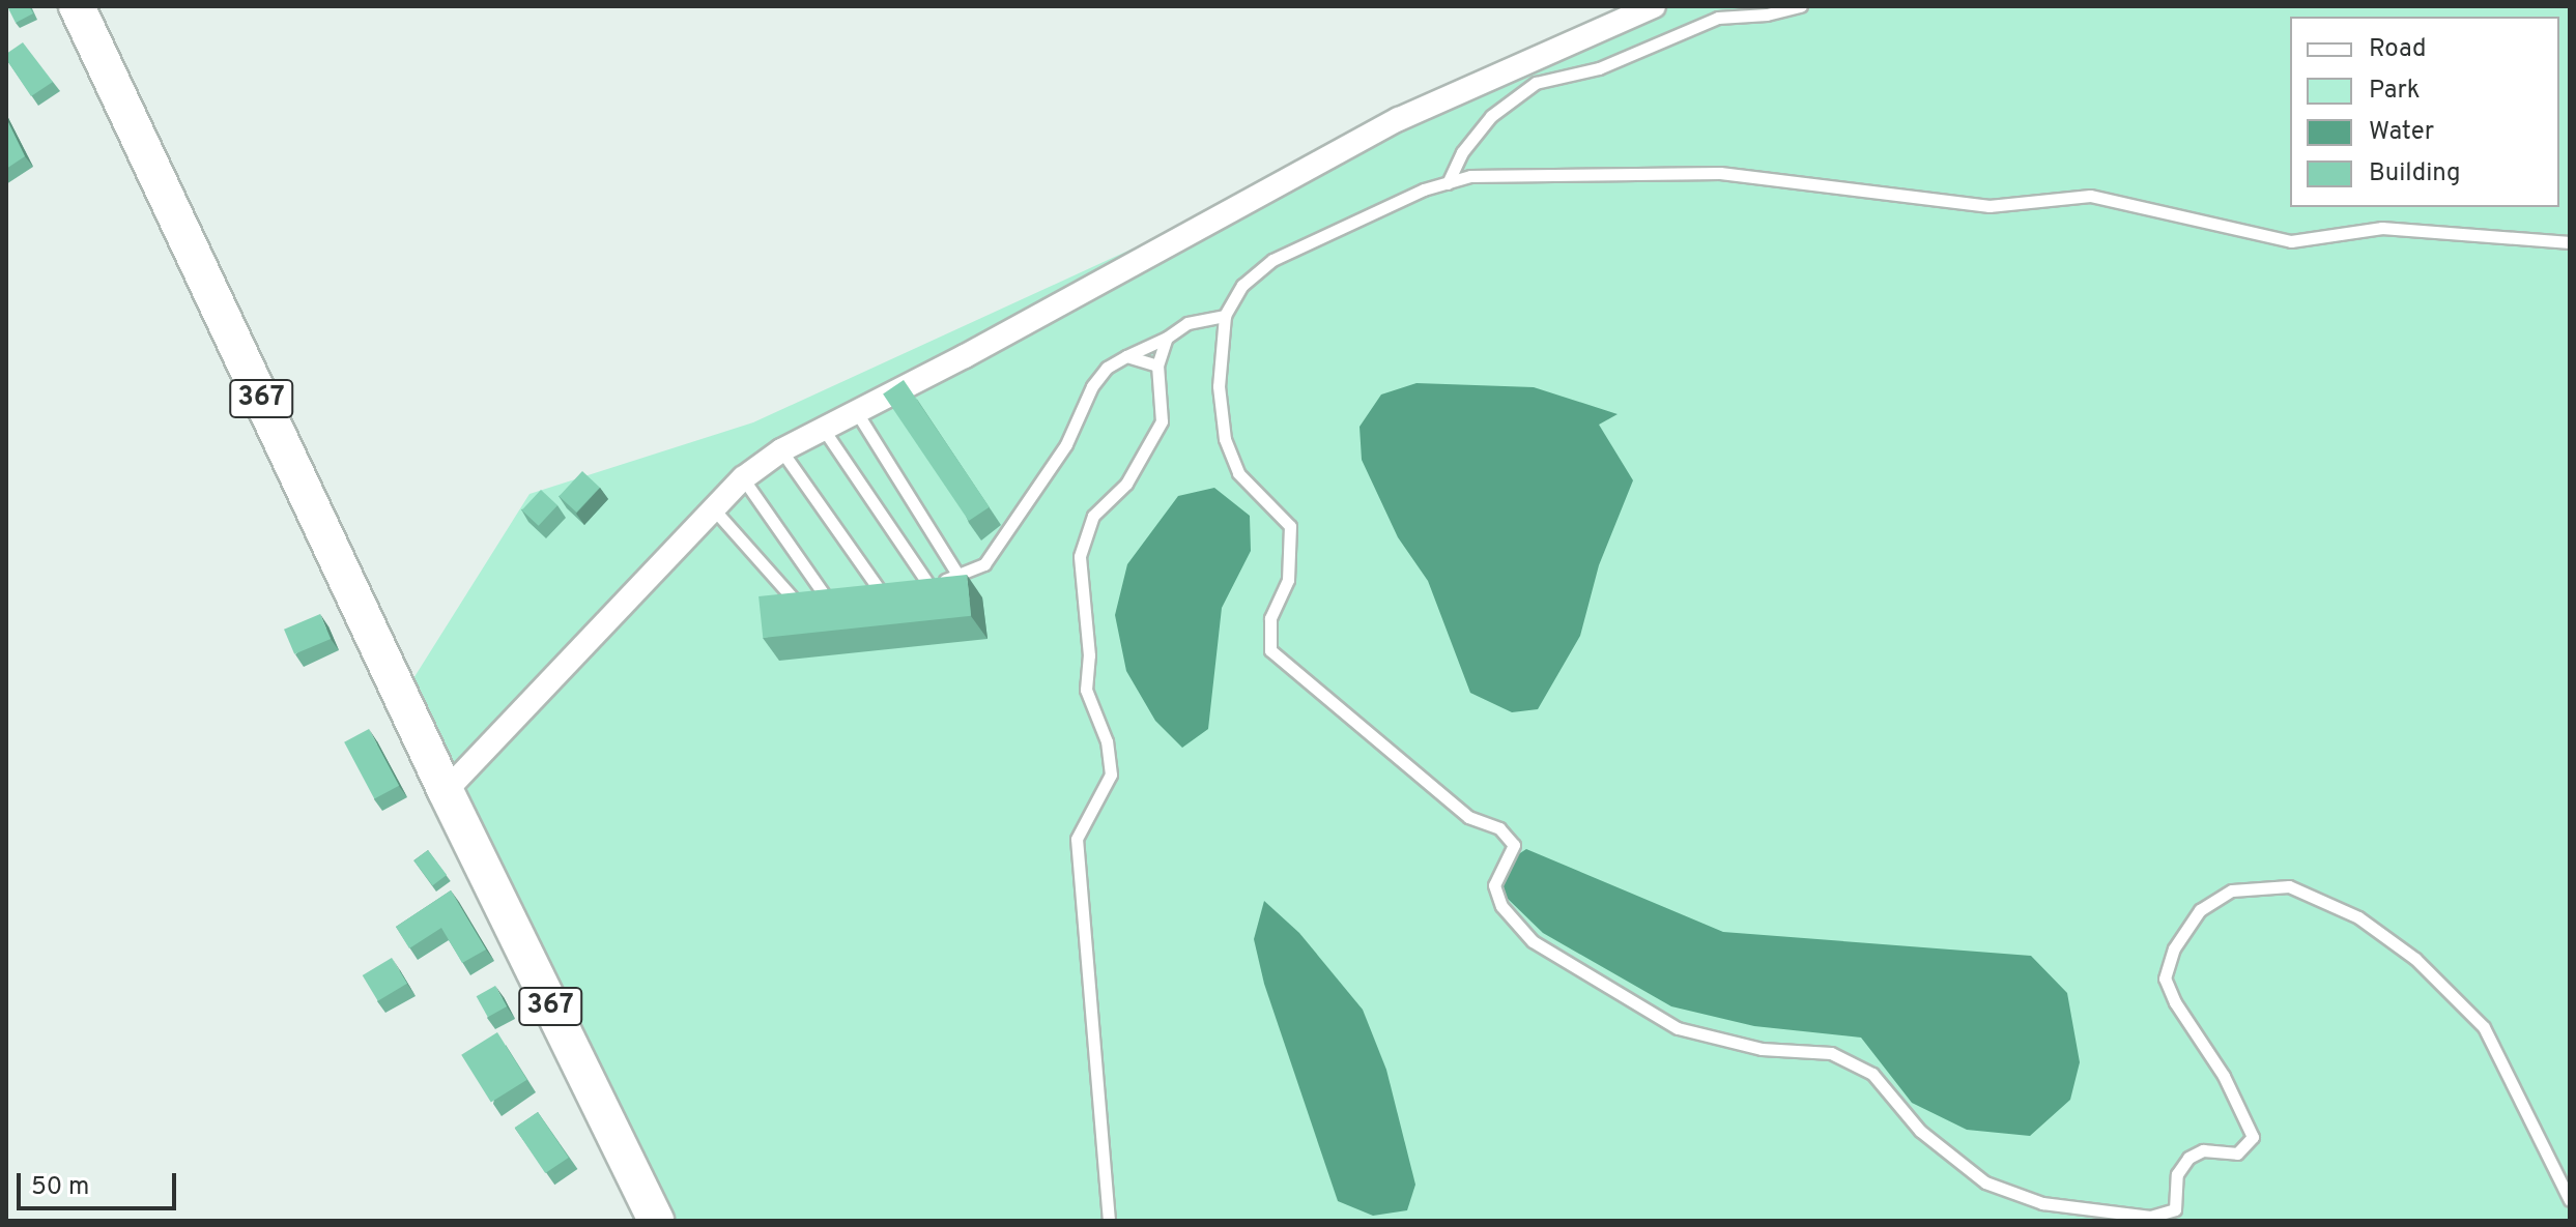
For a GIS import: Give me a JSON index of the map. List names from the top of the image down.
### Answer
{
  "streets": {
    "main road": ["367"]
  },
  "legend": [
    "Road",
    "Park",
    "Water",
    "Building"
  ],
  "scale_bar": "50 m"
}
